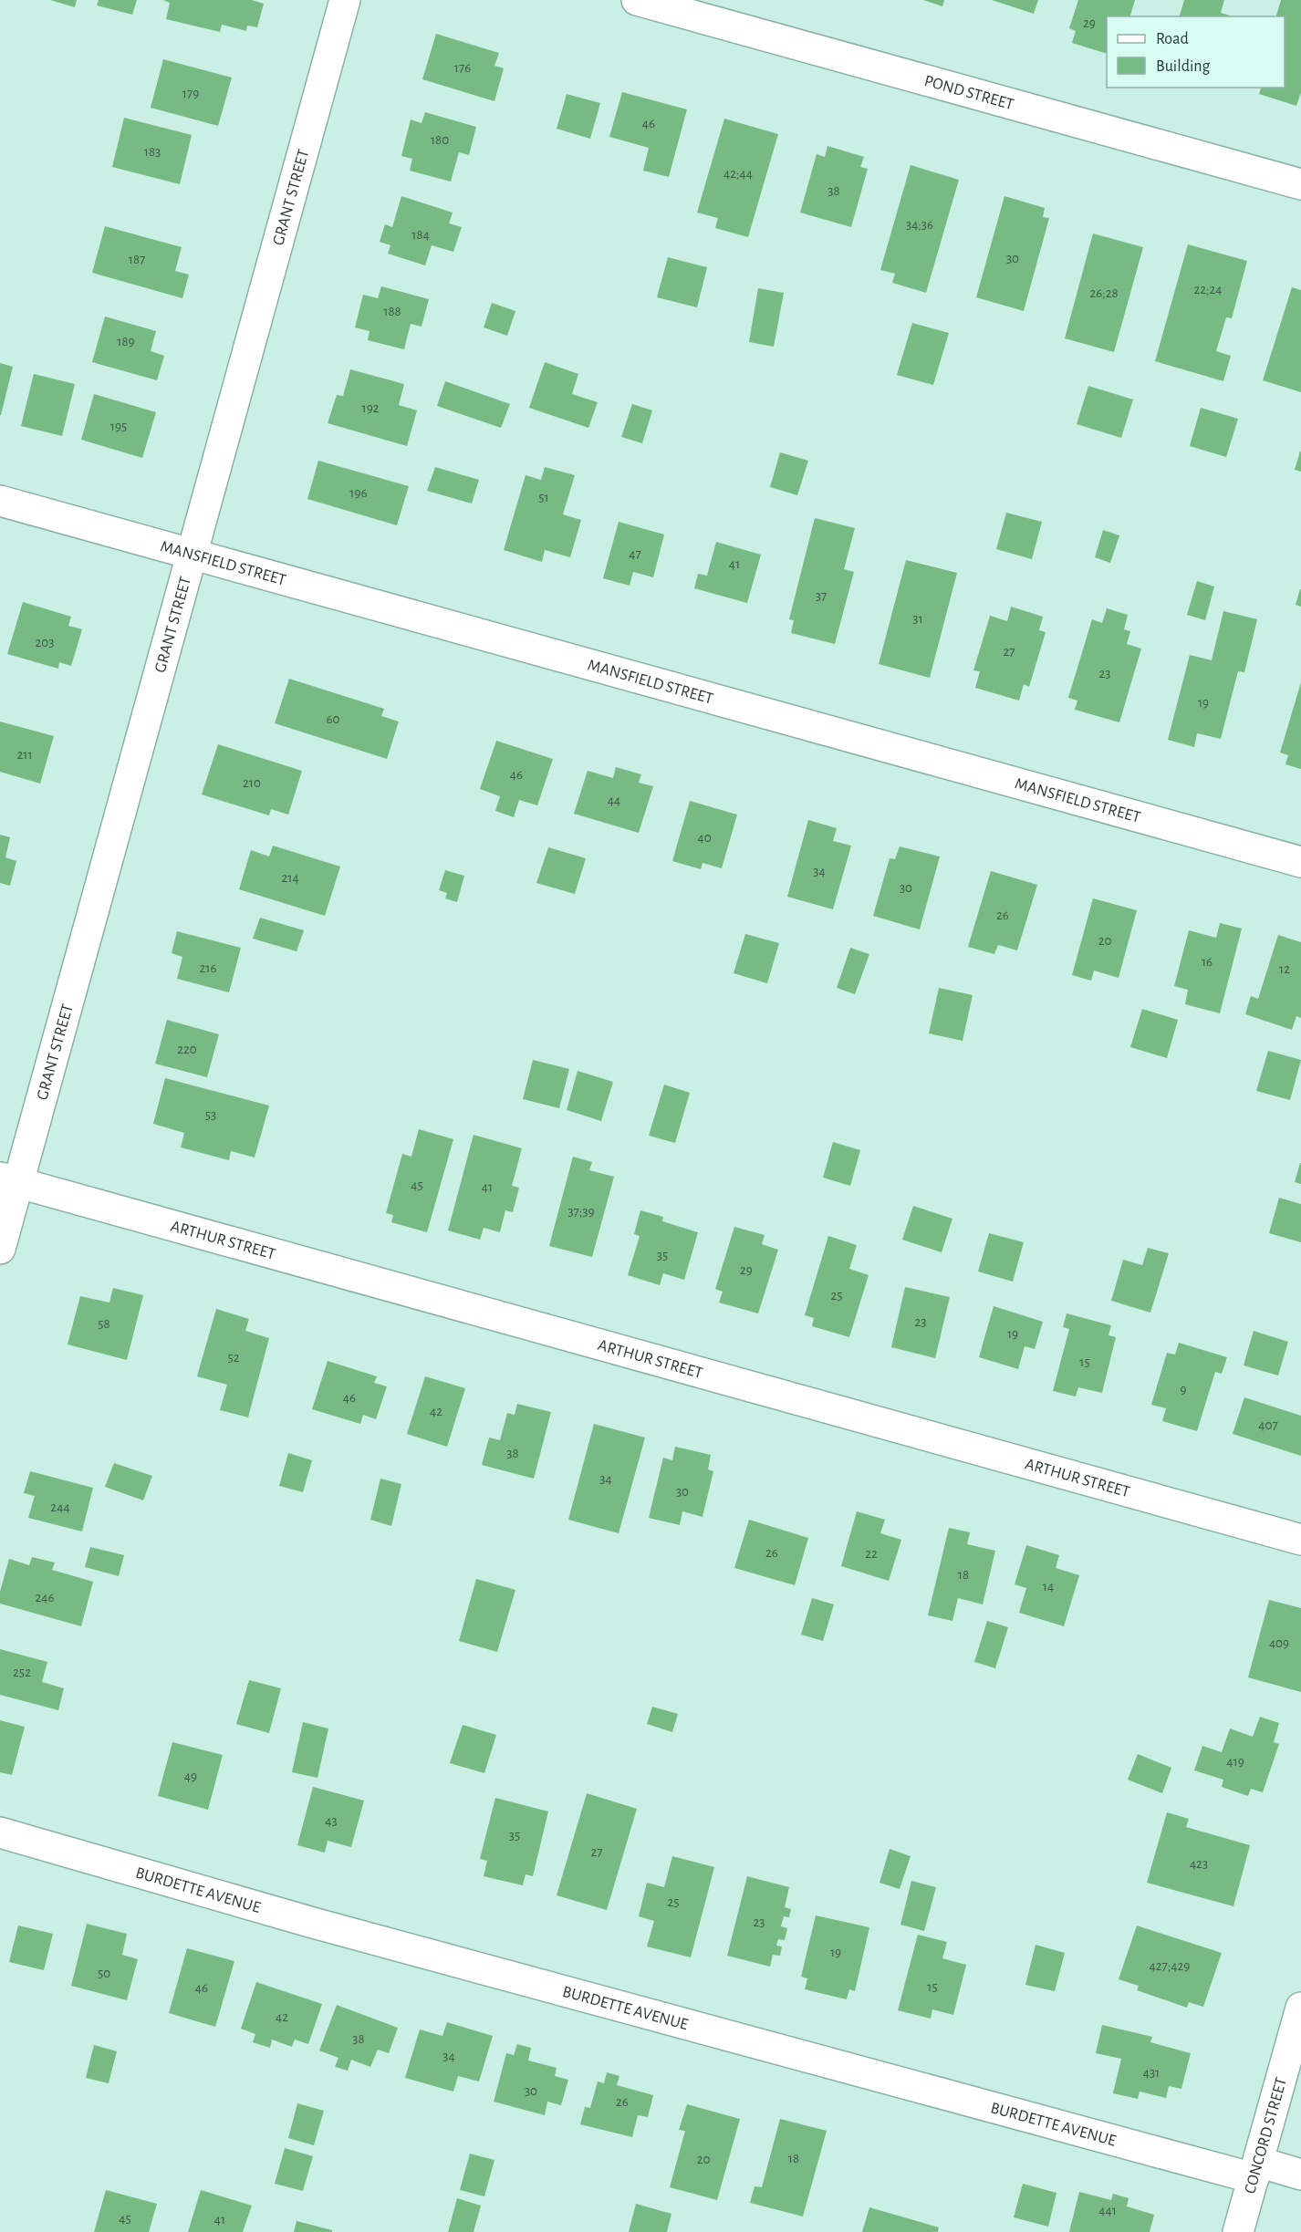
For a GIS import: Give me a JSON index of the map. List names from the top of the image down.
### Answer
{
  "streets": {
    "street": [
      "POND STREET",
      "GRANT STREET",
      "MANSFIELD STREET",
      "ARTHUR STREET",
      "BURDETTE AVENUE",
      "CONCORD STREET"
    ]
  },
  "crossings": [
    ["GRANT STREET", "MANSFIELD STREET"],
    ["GRANT STREET", "ARTHUR STREET"],
    ["BURDETTE AVENUE", "CONCORD STREET"]
  ],
  "house_numbers": [
    "29",
    "176",
    "179",
    "46",
    "180",
    "183",
    "42;44",
    "38",
    "34;36",
    "184",
    "30",
    "187",
    "22;24",
    "26;28",
    "188",
    "189",
    "192",
    "195",
    "196",
    "51",
    "47",
    "41",
    "37",
    "31",
    "203",
    "27",
    "23",
    "19",
    "60",
    "211",
    "46",
    "210",
    "44",
    "40",
    "34",
    "214",
    "30",
    "26",
    "20",
    "16",
    "216",
    "12",
    "220",
    "53",
    "45",
    "41",
    "37;39",
    "35",
    "29",
    "25",
    "23",
    "58",
    "19",
    "52",
    "15",
    "9",
    "46",
    "42",
    "407",
    "38",
    "34",
    "30",
    "244",
    "26",
    "22",
    "18",
    "14",
    "246",
    "409",
    "252",
    "419",
    "49",
    "43",
    "35",
    "27",
    "423",
    "25",
    "23",
    "19",
    "427;429",
    "50",
    "15",
    "46",
    "42",
    "38",
    "34",
    "431",
    "30",
    "26",
    "18",
    "20",
    "441",
    "45",
    "41"
  ],
  "legend": ["Road", "Building"]
}
